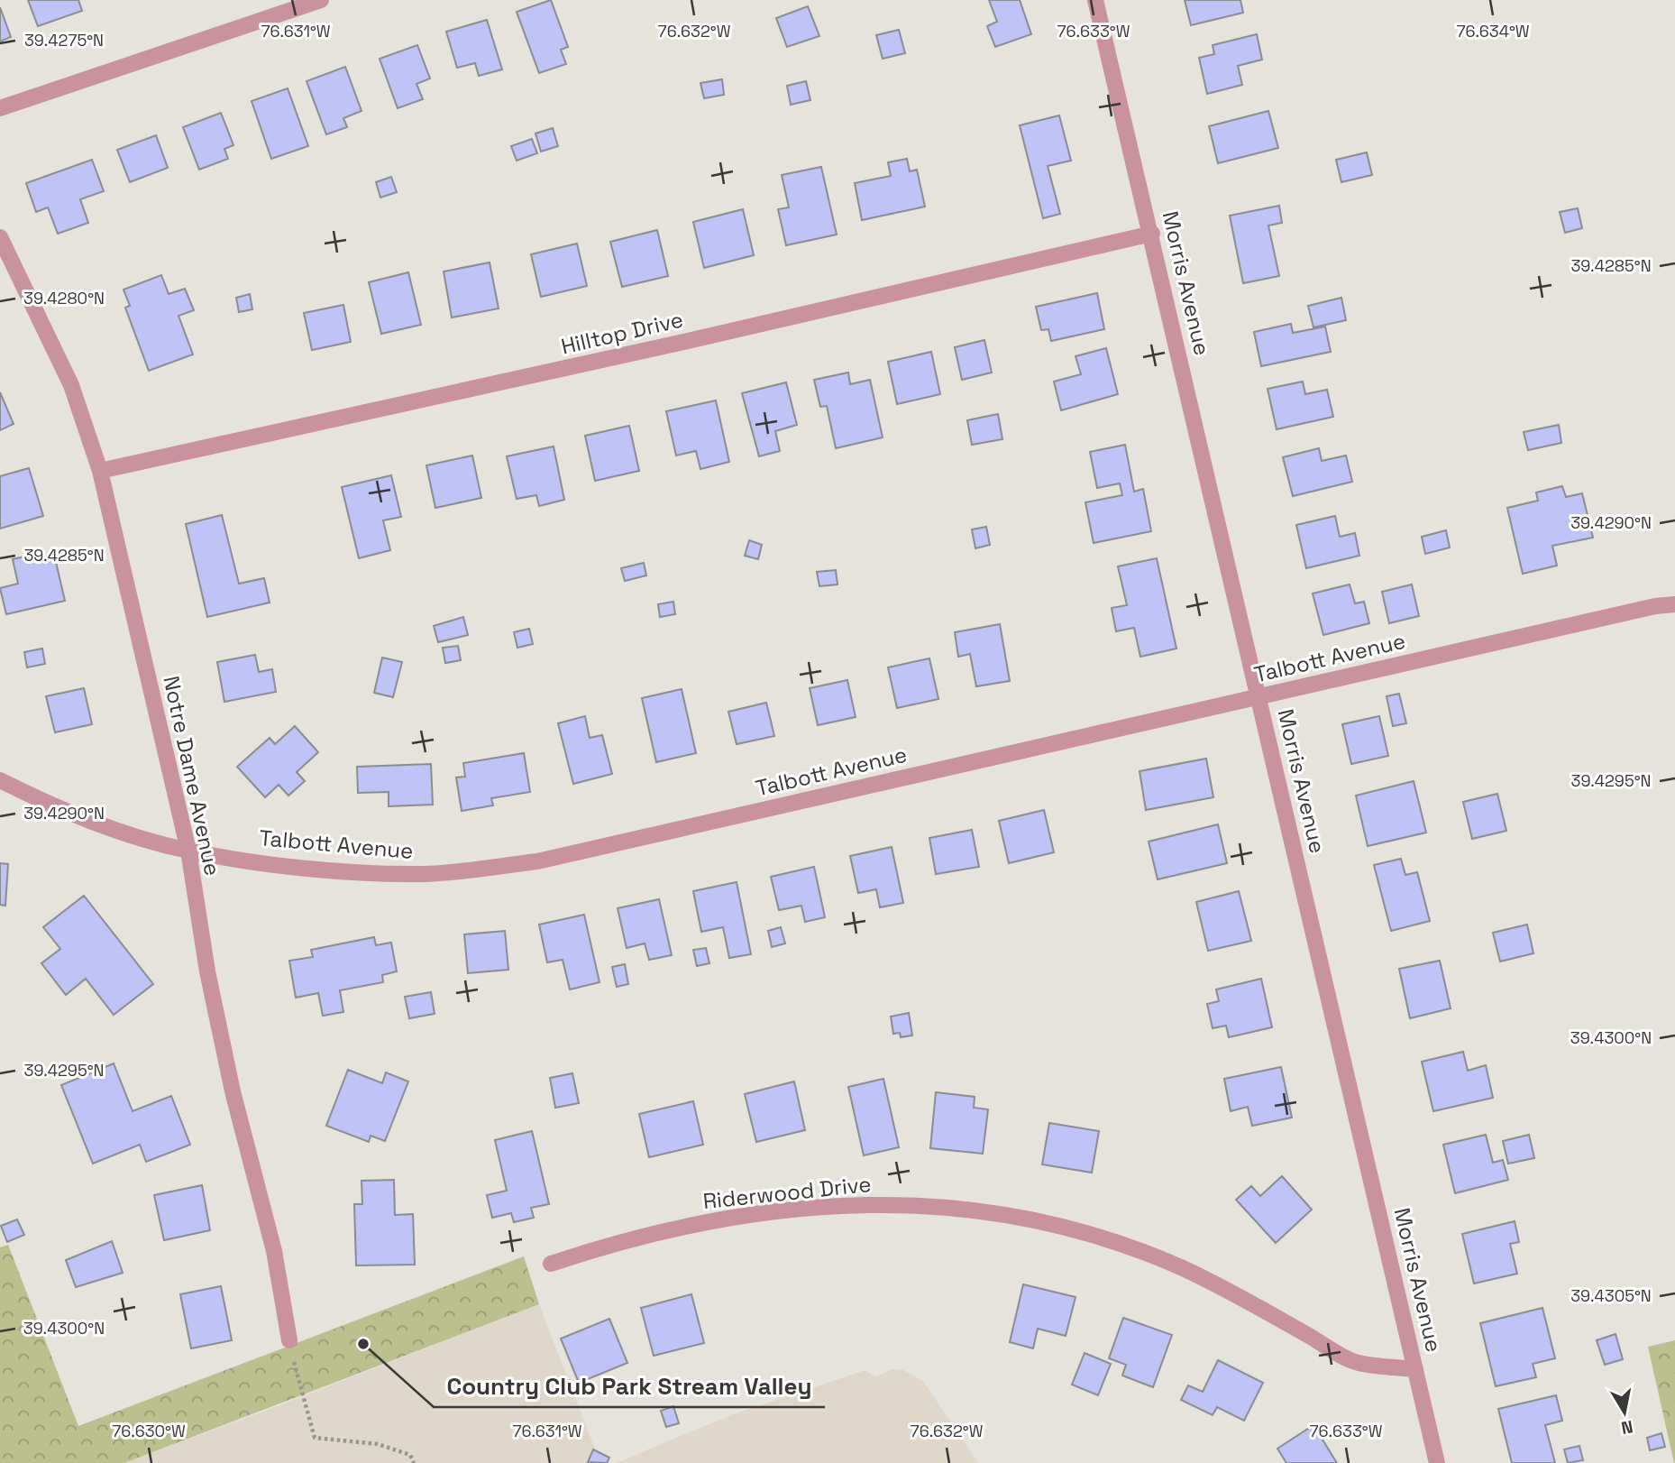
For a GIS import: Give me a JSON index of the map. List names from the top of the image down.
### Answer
{
  "streets": {
    "street": [
      "Morris Avenue",
      "Hilltop Drive",
      "Talbott Avenue",
      "Notre Dame Avenue",
      "Riderwood Drive"
    ]
  },
  "crossings": [
    ["Morris Avenue", "Hilltop Drive"],
    ["Morris Avenue", "Talbott Avenue"],
    ["Morris Avenue", "Riderwood Drive"],
    ["Hilltop Drive", "Notre Dame Avenue"],
    ["Talbott Avenue", "Notre Dame Avenue"]
  ],
  "places": ["Country Club Park Stream Valley"],
  "north": "bottom",
  "coordinates": [
    "76.631°W",
    "76.632°W",
    "76.633°W",
    "76.634°W",
    "39.4275°N",
    "39.4285°N",
    "39.4280°N",
    "39.4290°N",
    "39.4295°N",
    "39.4300°N",
    "39.4305°N",
    "76.630°W"
  ]
}
